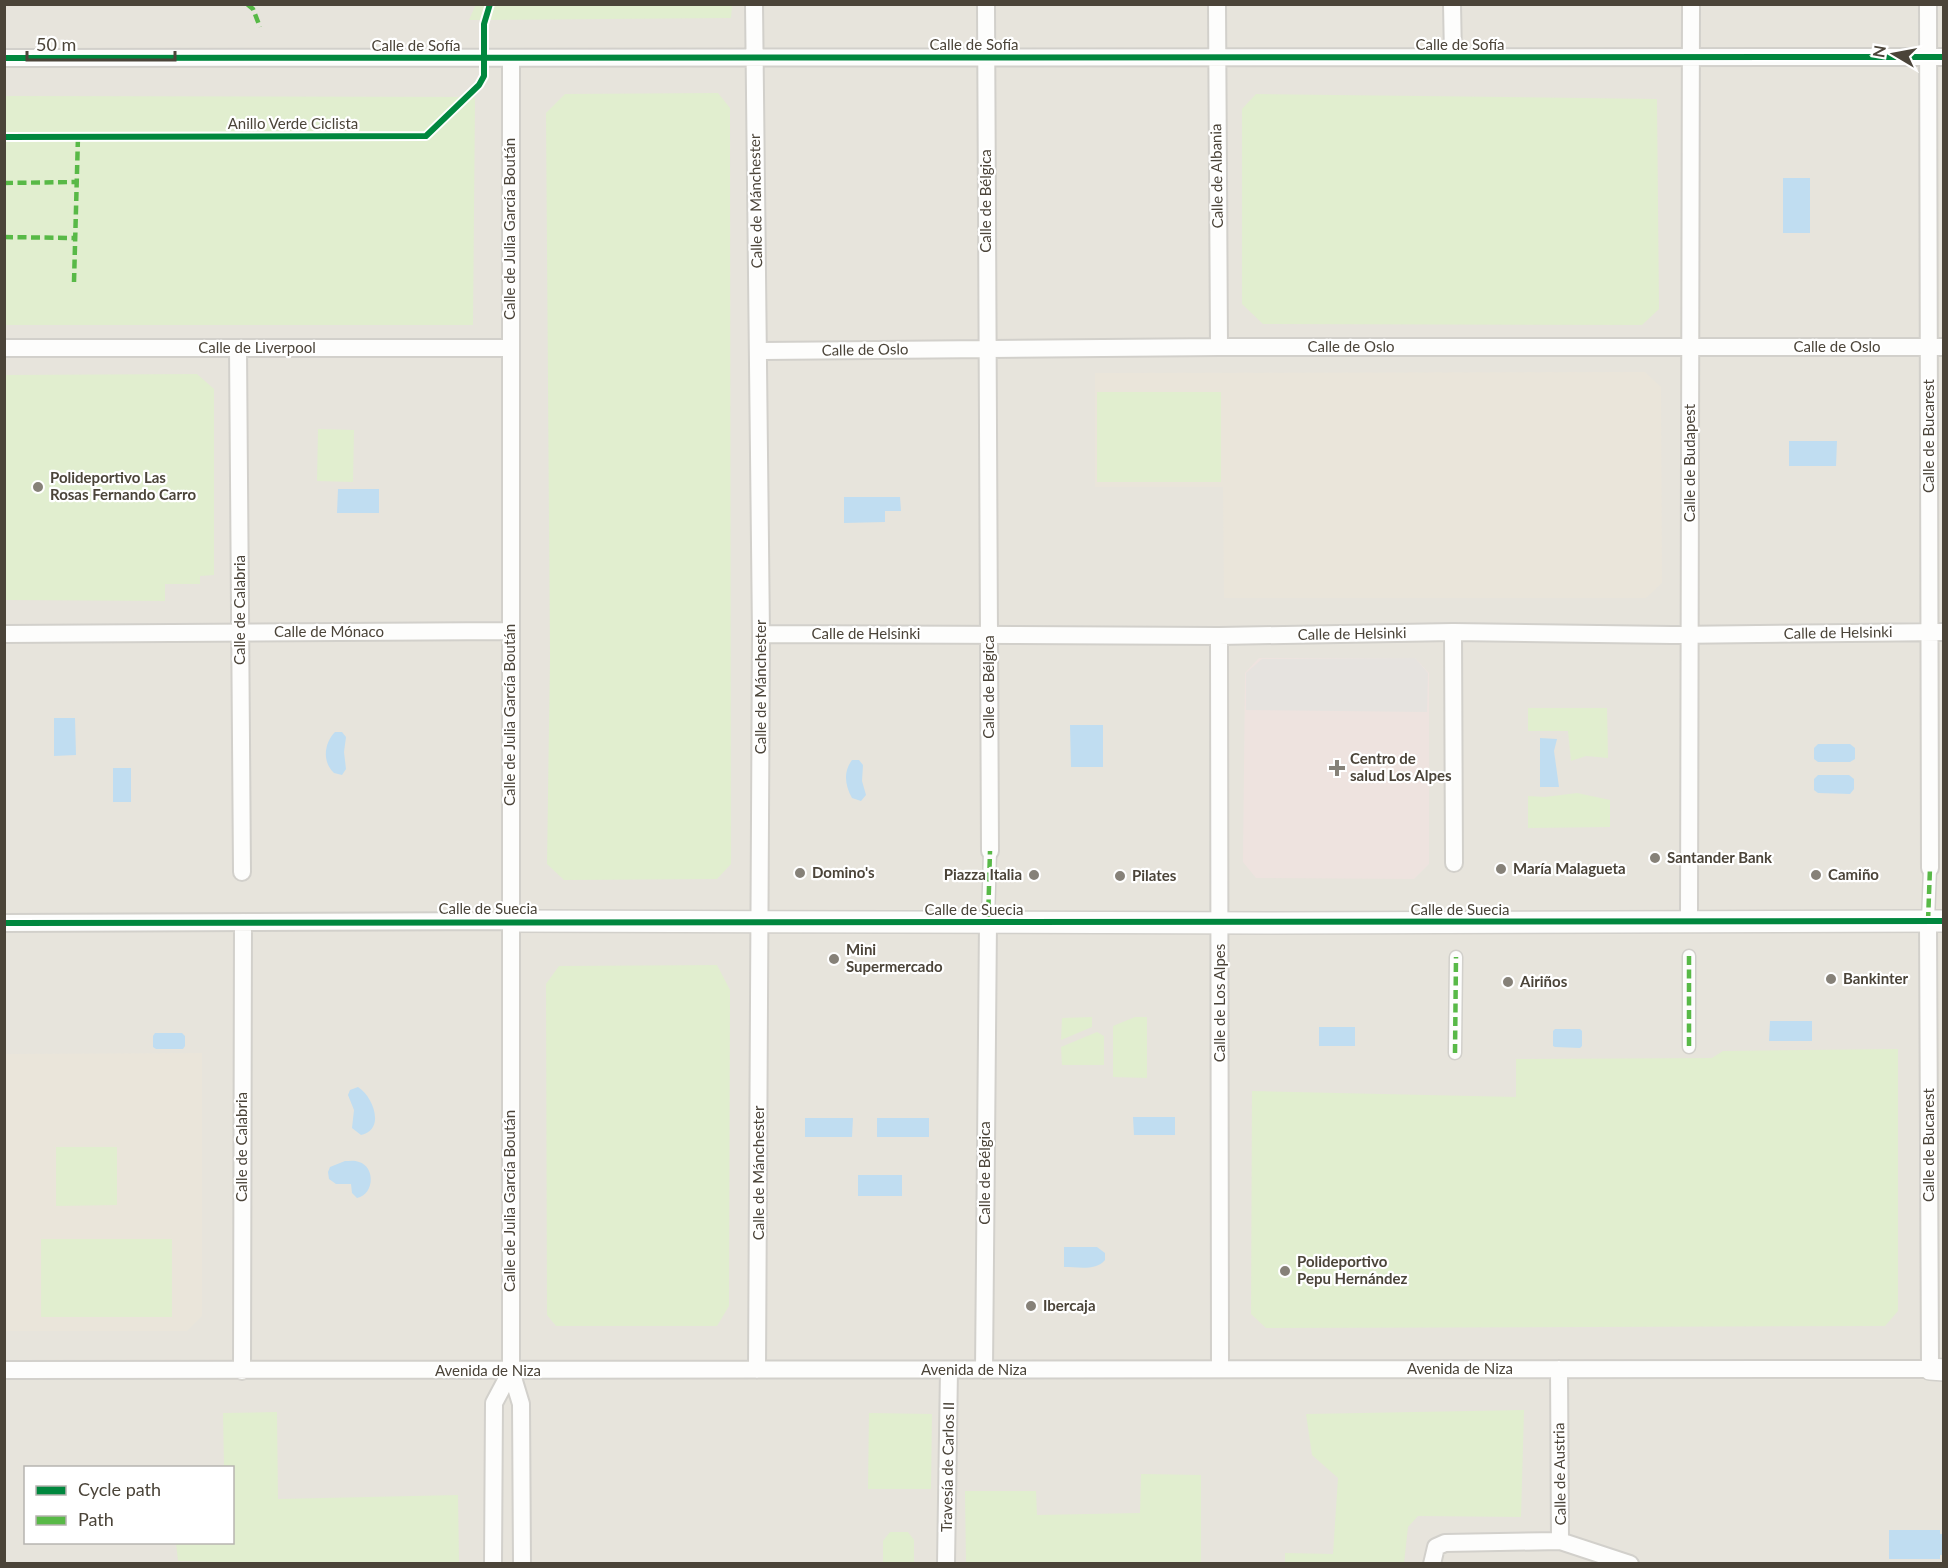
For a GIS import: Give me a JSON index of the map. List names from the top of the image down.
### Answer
{
  "streets": {
    "street": [
      "Calle de Sofía",
      "Calle de Albania",
      "Calle de Mánchester",
      "Calle de Bélgica",
      "Calle de Julia García Boután",
      "Calle de Oslo",
      "Calle de Liverpool",
      "Calle de Bucarest",
      "Calle de Budapest",
      "Calle de Calabria",
      "Calle de Mónaco",
      "Calle de Helsinki",
      "Calle de Suecia",
      "Calle de Los Alpes",
      "Avenida de Niza",
      "Travesía de Carlos II",
      "Calle de Austria"
    ],
    "cycle path": ["Anillo Verde Ciclista"]
  },
  "crossings": [
    ["Calle de Sofía", "Calle de Albania"],
    ["Calle de Sofía", "Calle de Mánchester"],
    ["Calle de Sofía", "Calle de Bélgica"],
    ["Calle de Sofía", "Calle de Julia García Boután"],
    ["Calle de Sofía", "Calle de Bucarest"],
    ["Calle de Sofía", "Calle de Budapest"],
    ["Calle de Albania", "Calle de Oslo"],
    ["Calle de Mánchester", "Calle de Oslo"],
    ["Calle de Mánchester", "Calle de Helsinki"],
    ["Calle de Mánchester", "Calle de Suecia"],
    ["Calle de Mánchester", "Avenida de Niza"],
    ["Calle de Bélgica", "Calle de Oslo"],
    ["Calle de Bélgica", "Calle de Helsinki"],
    ["Calle de Bélgica", "Calle de Suecia"],
    ["Calle de Bélgica", "Avenida de Niza"],
    ["Calle de Julia García Boután", "Calle de Liverpool"],
    ["Calle de Julia García Boután", "Calle de Mónaco"],
    ["Calle de Julia García Boután", "Calle de Suecia"],
    ["Calle de Julia García Boután", "Avenida de Niza"],
    ["Calle de Oslo", "Calle de Bucarest"],
    ["Calle de Oslo", "Calle de Budapest"],
    ["Calle de Liverpool", "Calle de Calabria"],
    ["Calle de Bucarest", "Calle de Helsinki"],
    ["Calle de Bucarest", "Calle de Suecia"],
    ["Calle de Bucarest", "Avenida de Niza"],
    ["Calle de Budapest", "Calle de Helsinki"],
    ["Calle de Budapest", "Calle de Suecia"],
    ["Calle de Calabria", "Calle de Mónaco"],
    ["Calle de Calabria", "Calle de Suecia"],
    ["Calle de Calabria", "Avenida de Niza"],
    ["Calle de Helsinki", "Calle de Los Alpes"],
    ["Calle de Suecia", "Calle de Los Alpes"],
    ["Calle de Los Alpes", "Avenida de Niza"],
    ["Avenida de Niza", "Travesía de Carlos II"],
    ["Avenida de Niza", "Calle de Austria"]
  ],
  "places": {
    "other": [
      "Polideportivo Las Rosas Fernando Carro",
      "Santander Bank",
      "María Malagueta",
      "Domino's",
      "Piazza Italia",
      "Camiño",
      "Pilates",
      "Mini Supermercado",
      "Bankinter",
      "Airiños",
      "Polideportivo Pepu Hernández",
      "Ibercaja"
    ],
    "health": ["Centro de salud Los Alpes"]
  },
  "legend": ["Cycle path", "Path"],
  "scale_bar": "50 m",
  "north": "left"
}
